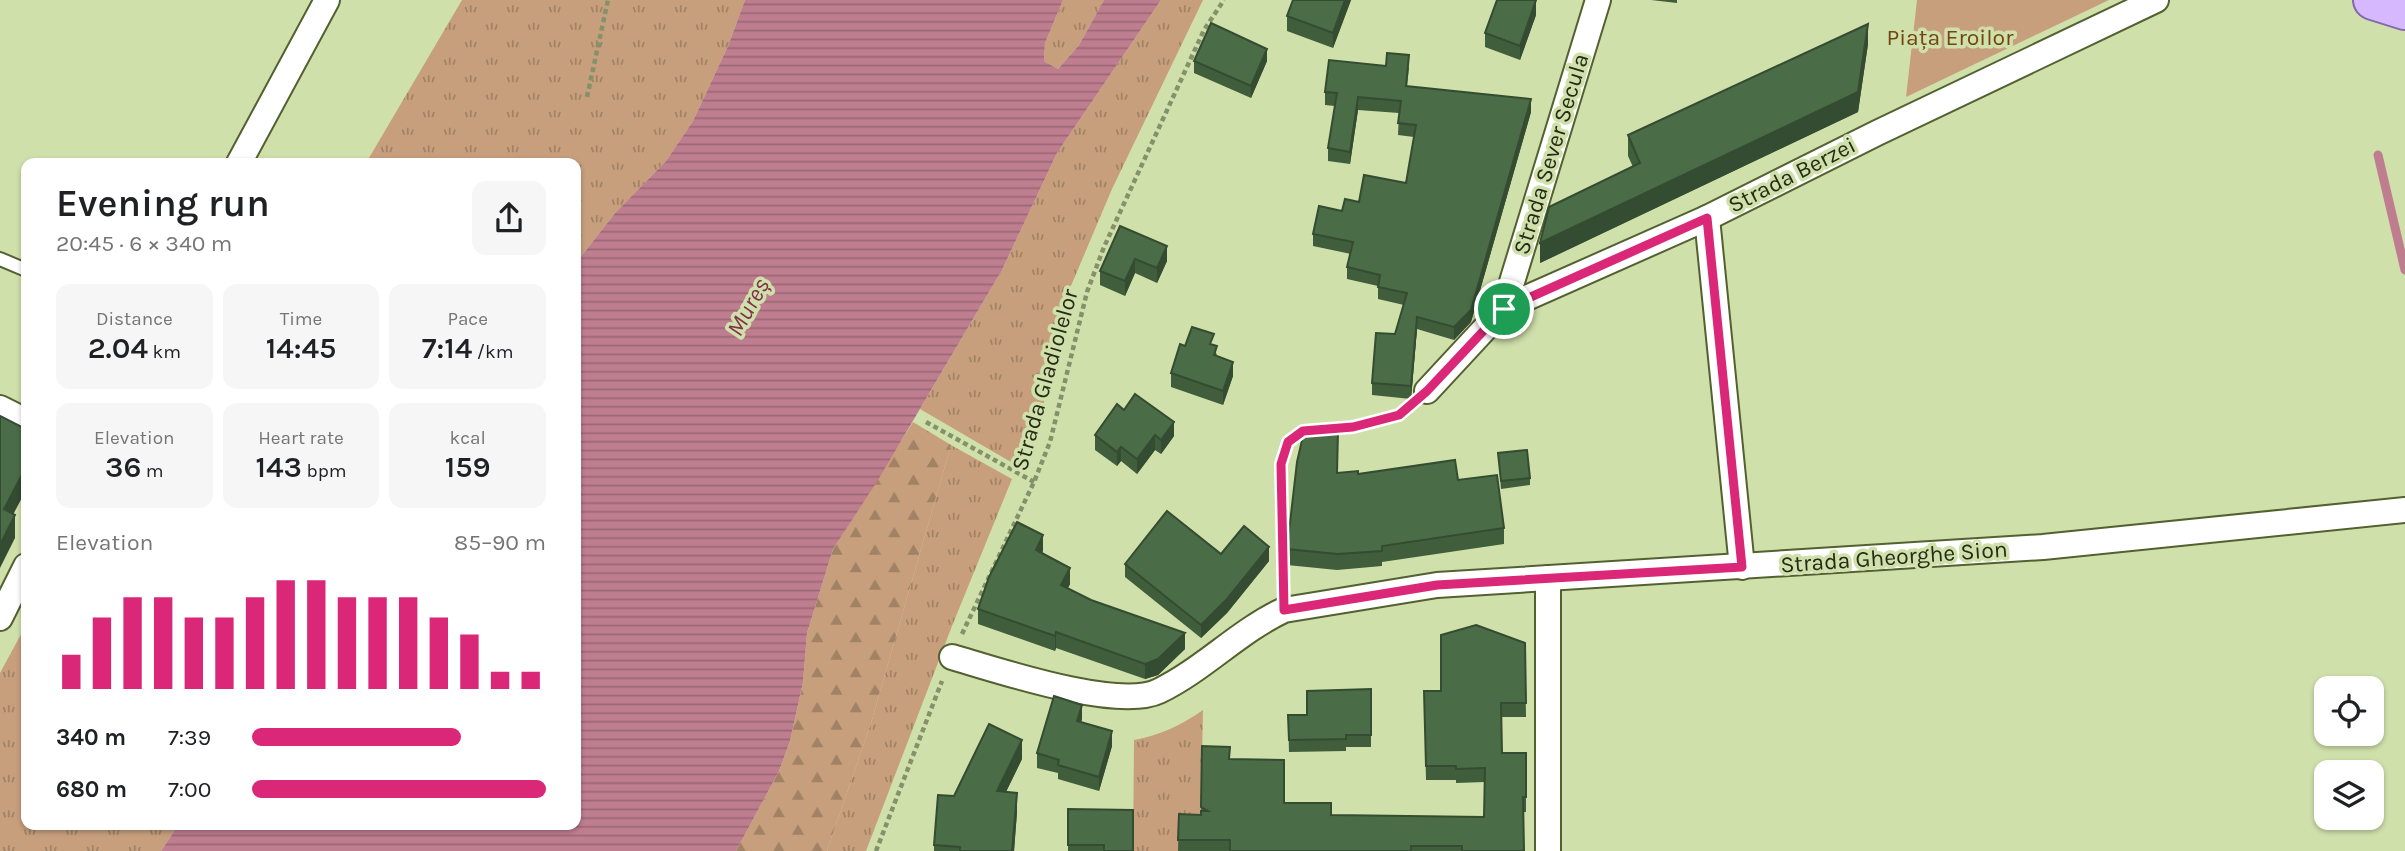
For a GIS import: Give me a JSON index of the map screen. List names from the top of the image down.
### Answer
{
  "streets": {
    "street": ["Strada Sever Secula", "Strada Berzei", "Strada Gheorghe Sion"],
    "path": ["Strada Gladiolelor"]
  },
  "crossings": [
    ["Strada Sever Secula", "Strada Berzei"],
    ["Strada Gladiolelor", "Strada Gheorghe Sion"]
  ],
  "water": ["Mureș"],
  "parks": ["Piața Eroilor"],
  "page": {
    "heading": ["Evening run", "20:45 · 6 × 340 m"],
    "stats": [
      ["Distance", "2.04 km"],
      ["Time", "14:45"],
      ["Pace", "7:14 /km"],
      ["Elevation", "36 m"],
      ["Heart rate", "143 bpm"],
      ["kcal", "159"]
    ],
    "chart": ["Elevation", "85–90 m"],
    "list": [
      {
        "name": "340 m",
        "note": "7:39"
      },
      {
        "name": "680 m",
        "note": "7:00"
      }
    ]
  }
}
